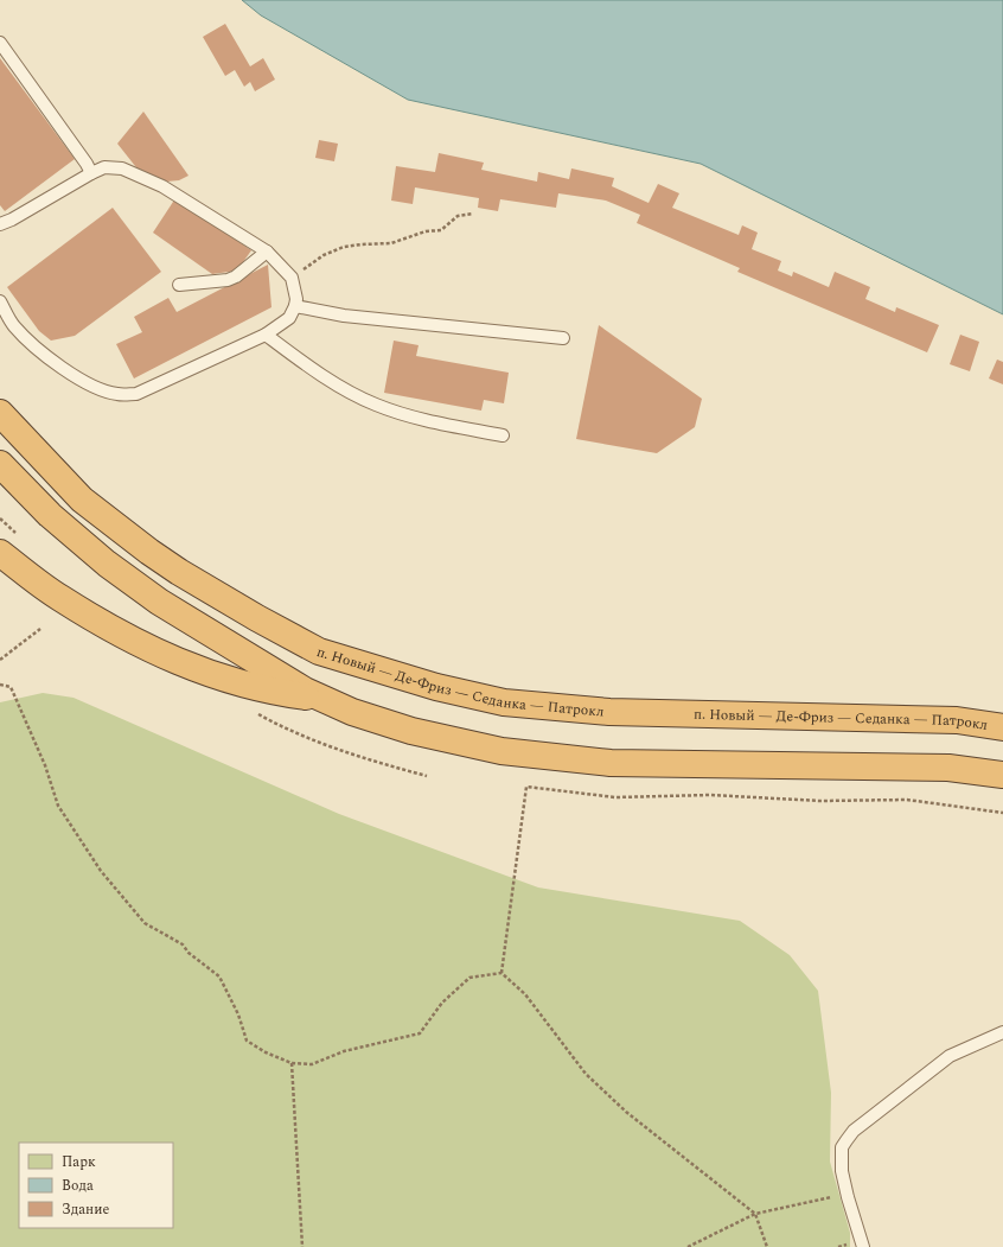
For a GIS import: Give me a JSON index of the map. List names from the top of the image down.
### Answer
{
  "streets": {
    "highway": ["п. Новый — Де-Фриз — Седанка — Патрокл"]
  },
  "legend": ["Парк", "Вода", "Здание"]
}
